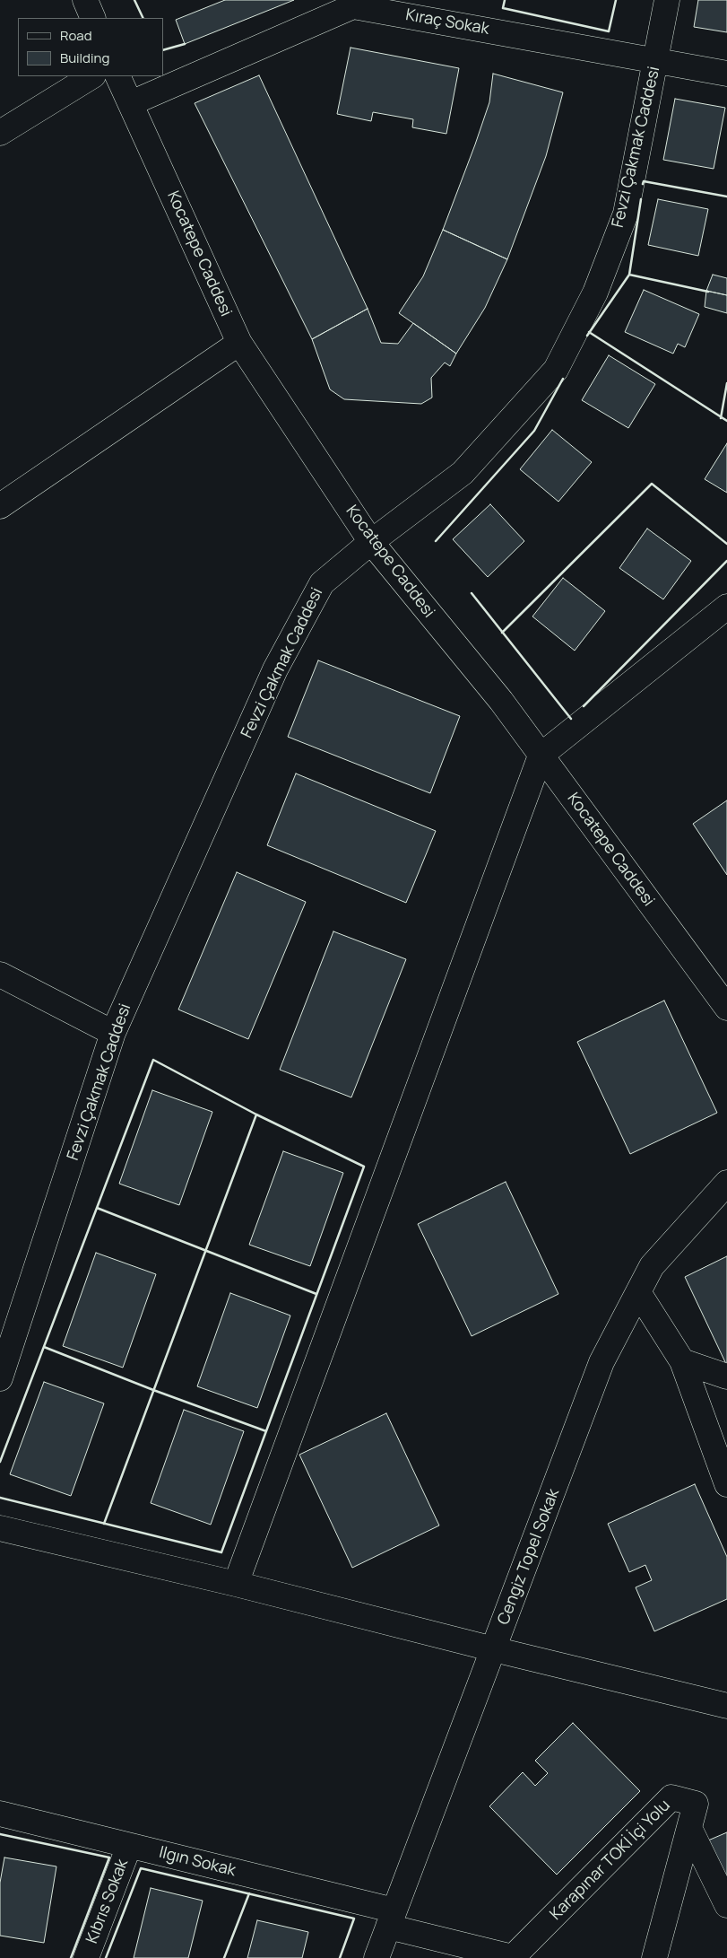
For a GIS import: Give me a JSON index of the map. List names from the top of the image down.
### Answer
{
  "streets": {
    "street": [
      "Kıraç Sokak",
      "Fevzi Çakmak Caddesi",
      "Kocatepe Caddesi",
      "Cengiz Topel Sokak",
      "Karapınar TOKİ İçi Yolu",
      "Ilgın Sokak",
      "Kıbrıs Sokak"
    ]
  },
  "crossings": [
    ["Kıraç Sokak", "Fevzi Çakmak Caddesi"],
    ["Kıraç Sokak", "Kocatepe Caddesi"],
    ["Fevzi Çakmak Caddesi", "Kocatepe Caddesi"],
    ["Cengiz Topel Sokak", "Karapınar TOKİ İçi Yolu"],
    ["Cengiz Topel Sokak", "Ilgın Sokak"],
    ["Karapınar TOKİ İçi Yolu", "Ilgın Sokak"],
    ["Ilgın Sokak", "Kıbrıs Sokak"]
  ],
  "legend": ["Road", "Building"]
}
